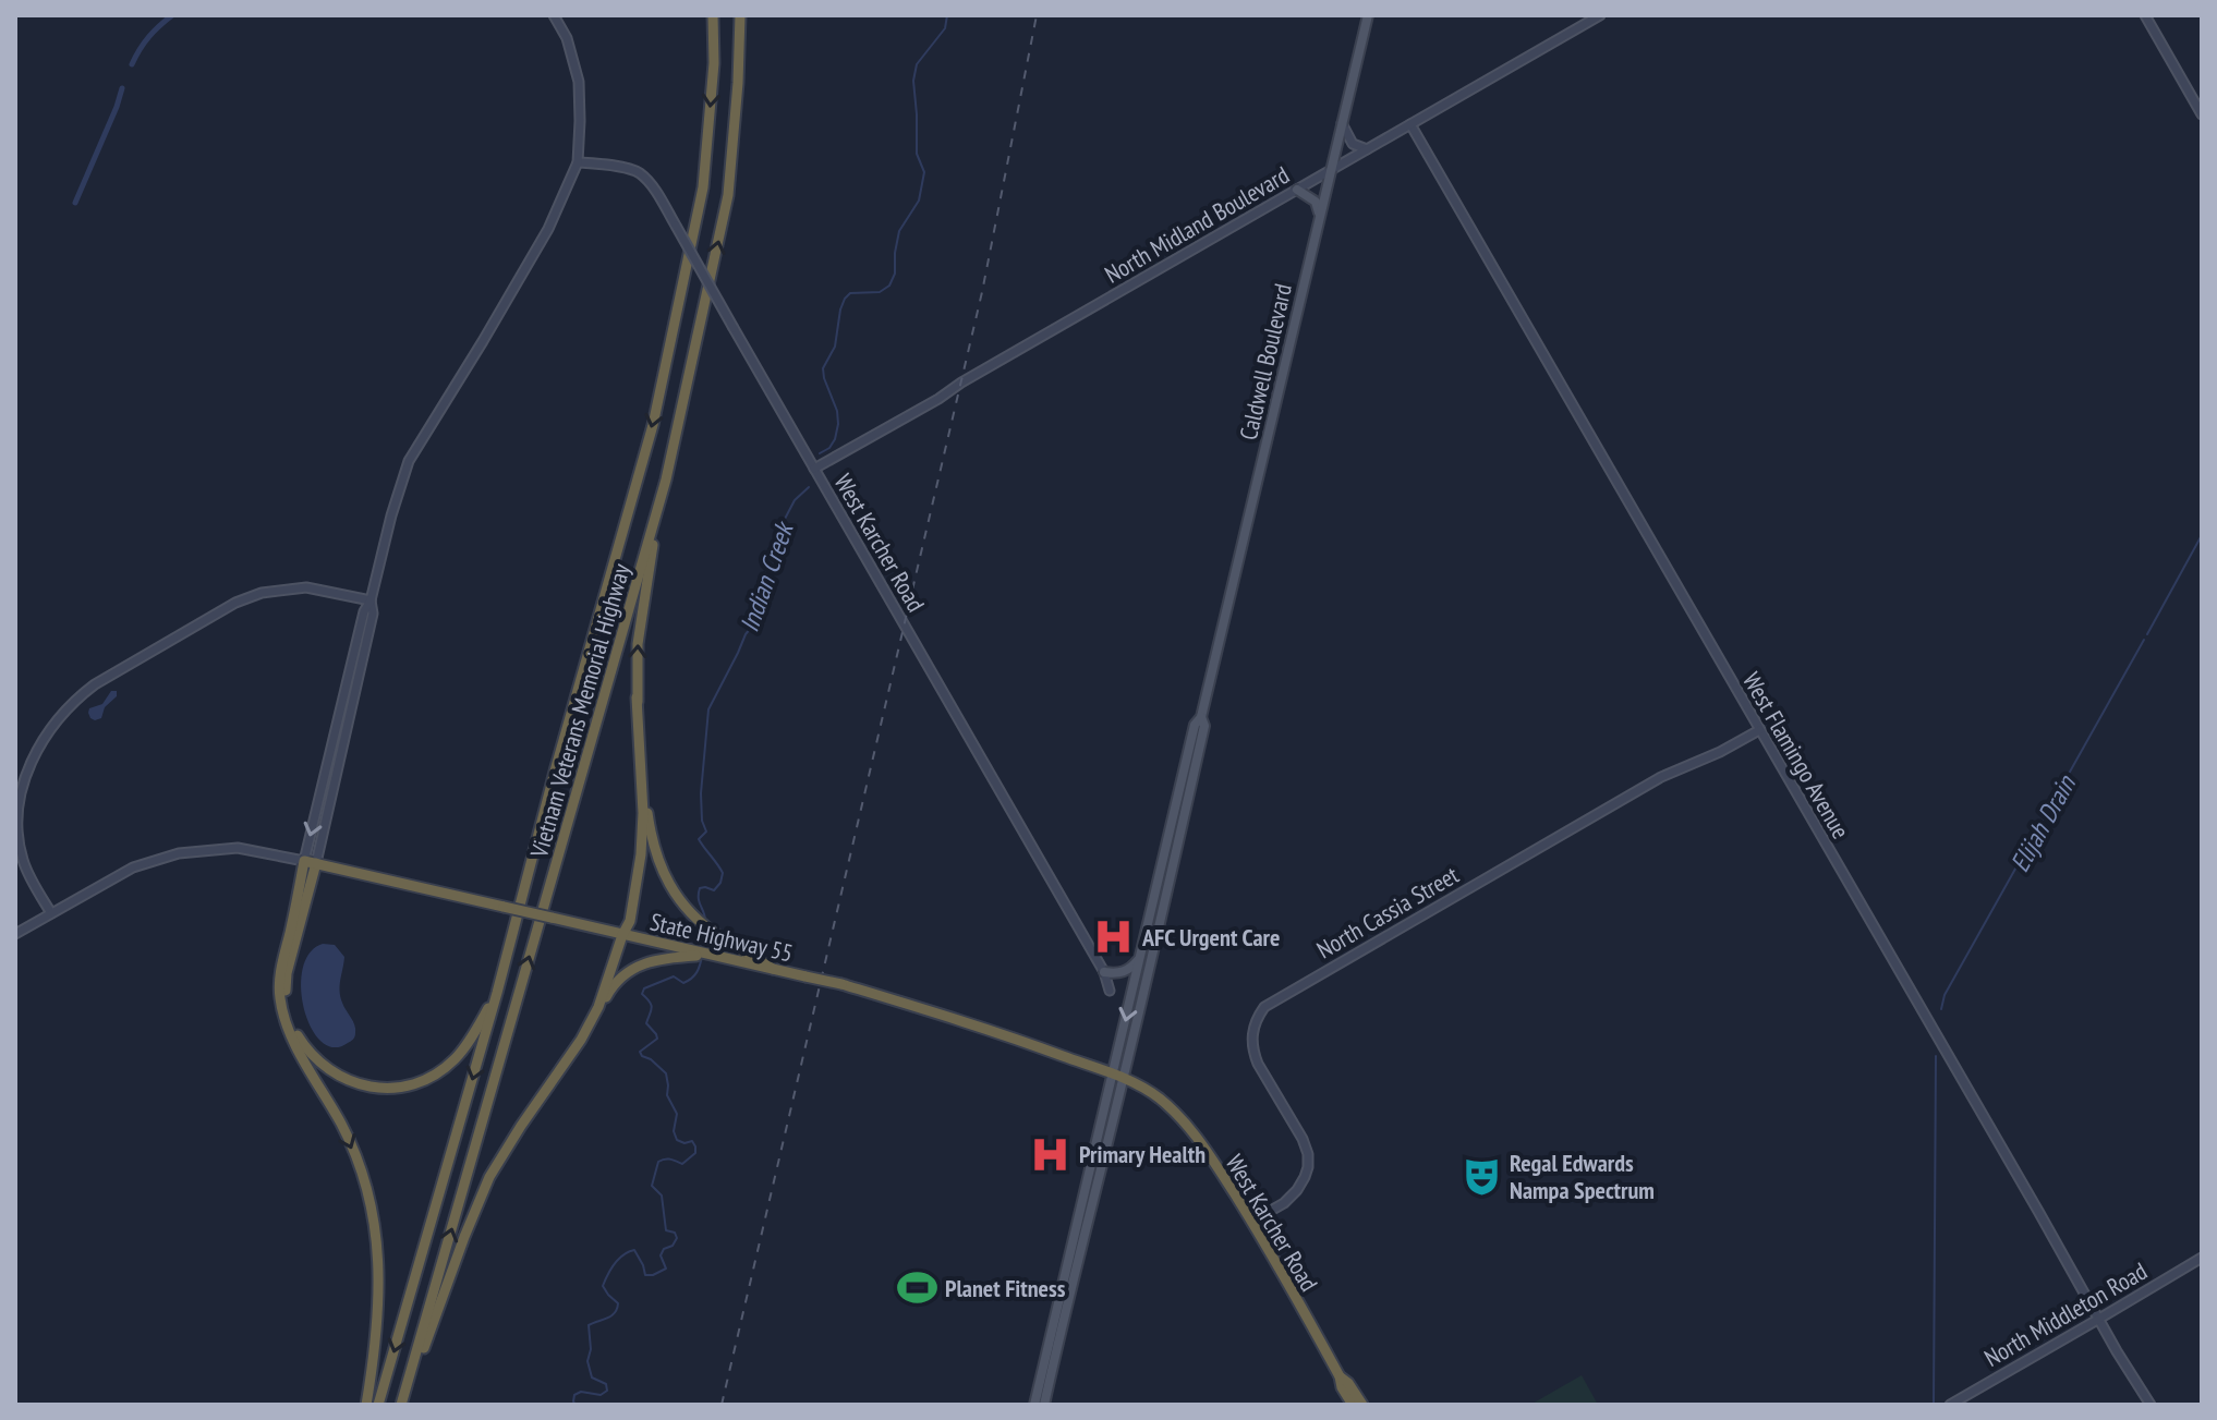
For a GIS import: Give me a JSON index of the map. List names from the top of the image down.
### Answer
{
  "streets": {
    "highway": ["West Karcher Road", "Vietnam Veterans Memorial Highway", "State Highway 55"],
    "main road": ["Caldwell Boulevard"],
    "street": [
      "North Midland Boulevard",
      "West Flamingo Avenue",
      "North Cassia Street",
      "North Middleton Road"
    ]
  },
  "crossings": [
    ["North Midland Boulevard", "Caldwell Boulevard"],
    ["North Midland Boulevard", "West Karcher Road"],
    ["North Midland Boulevard", "West Flamingo Avenue"],
    ["Caldwell Boulevard", "West Karcher Road"],
    ["Caldwell Boulevard", "State Highway 55"],
    ["West Karcher Road", "North Cassia Street"],
    ["West Karcher Road", "State Highway 55"],
    ["West Flamingo Avenue", "North Cassia Street"],
    ["West Flamingo Avenue", "North Middleton Road"]
  ],
  "water": ["Indian Creek", "Elijah Drain"],
  "places": {
    "hospital": ["AFC Urgent Care", "Primary Health"],
    "theatre": ["Regal Edwards Nampa Spectrum"],
    "sports": ["Planet Fitness"]
  }
}
